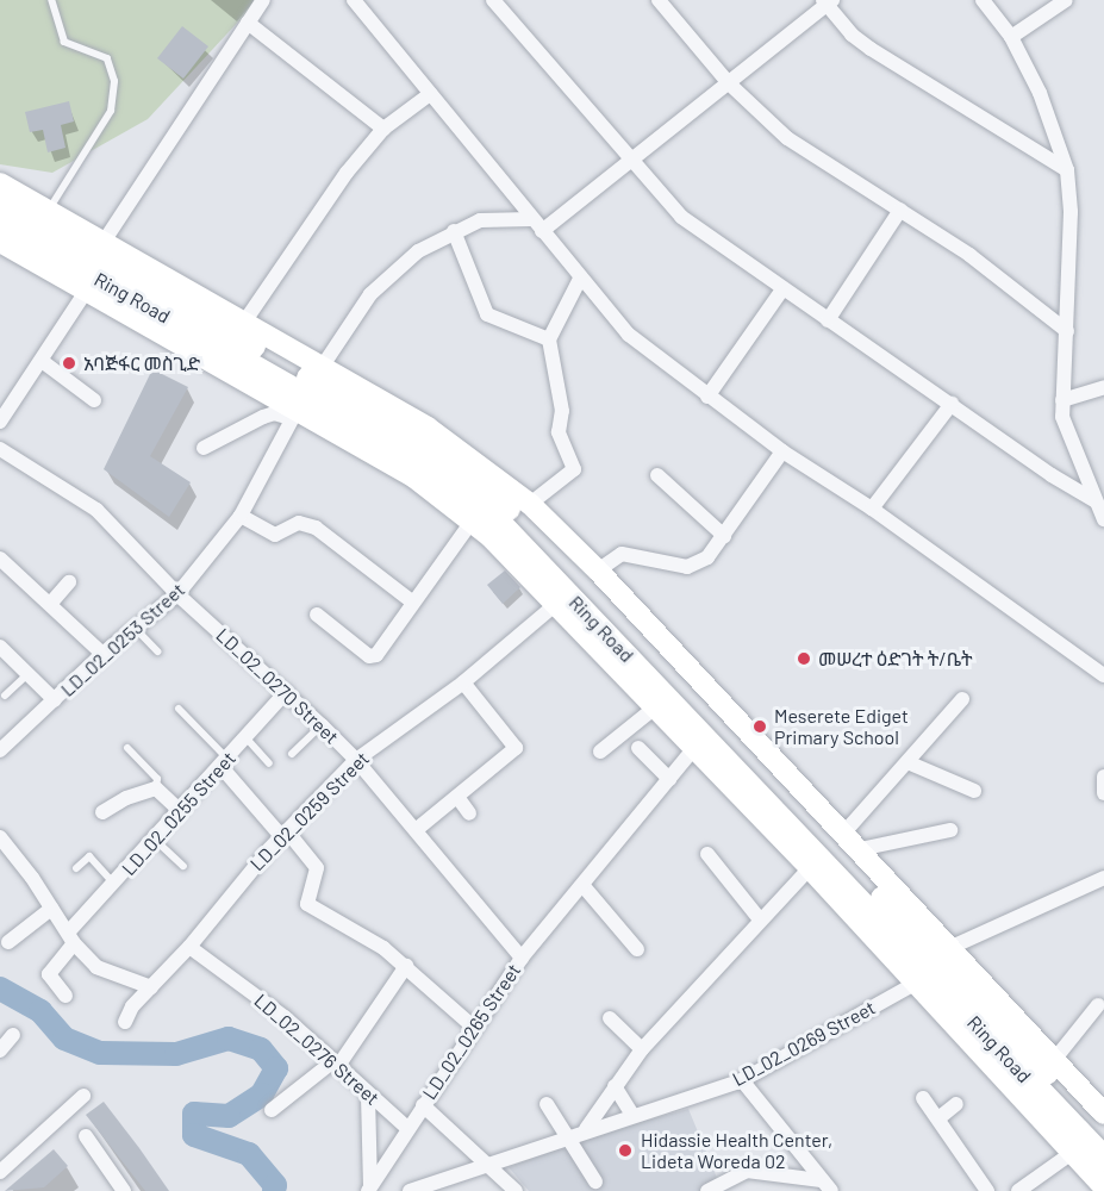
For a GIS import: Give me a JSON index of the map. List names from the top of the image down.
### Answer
{
  "streets": {
    "highway": ["Ring Road"],
    "street": [
      "LD_02_0253 Street",
      "LD_02_0270 Street",
      "LD_02_0259 Street",
      "LD_02_0255 Street",
      "LD_02_0265 Street",
      "LD_02_0269 Street",
      "LD_02_0276 Street"
    ]
  },
  "crossings": [
    ["LD_02_0253 Street", "LD_02_0270 Street"],
    ["LD_02_0270 Street", "LD_02_0259 Street"],
    ["LD_02_0270 Street", "LD_02_0255 Street"],
    ["LD_02_0270 Street", "LD_02_0265 Street"],
    ["LD_02_0259 Street", "LD_02_0276 Street"],
    ["LD_02_0265 Street", "LD_02_0276 Street"]
  ],
  "places": [
    "አባጅፋር መስጊድ",
    "መሠረተ ዕድገት ት/ቤት",
    "Meserete Ediget Primary School",
    "Hidassie Health Center, Lideta Woreda 02"
  ]
}
